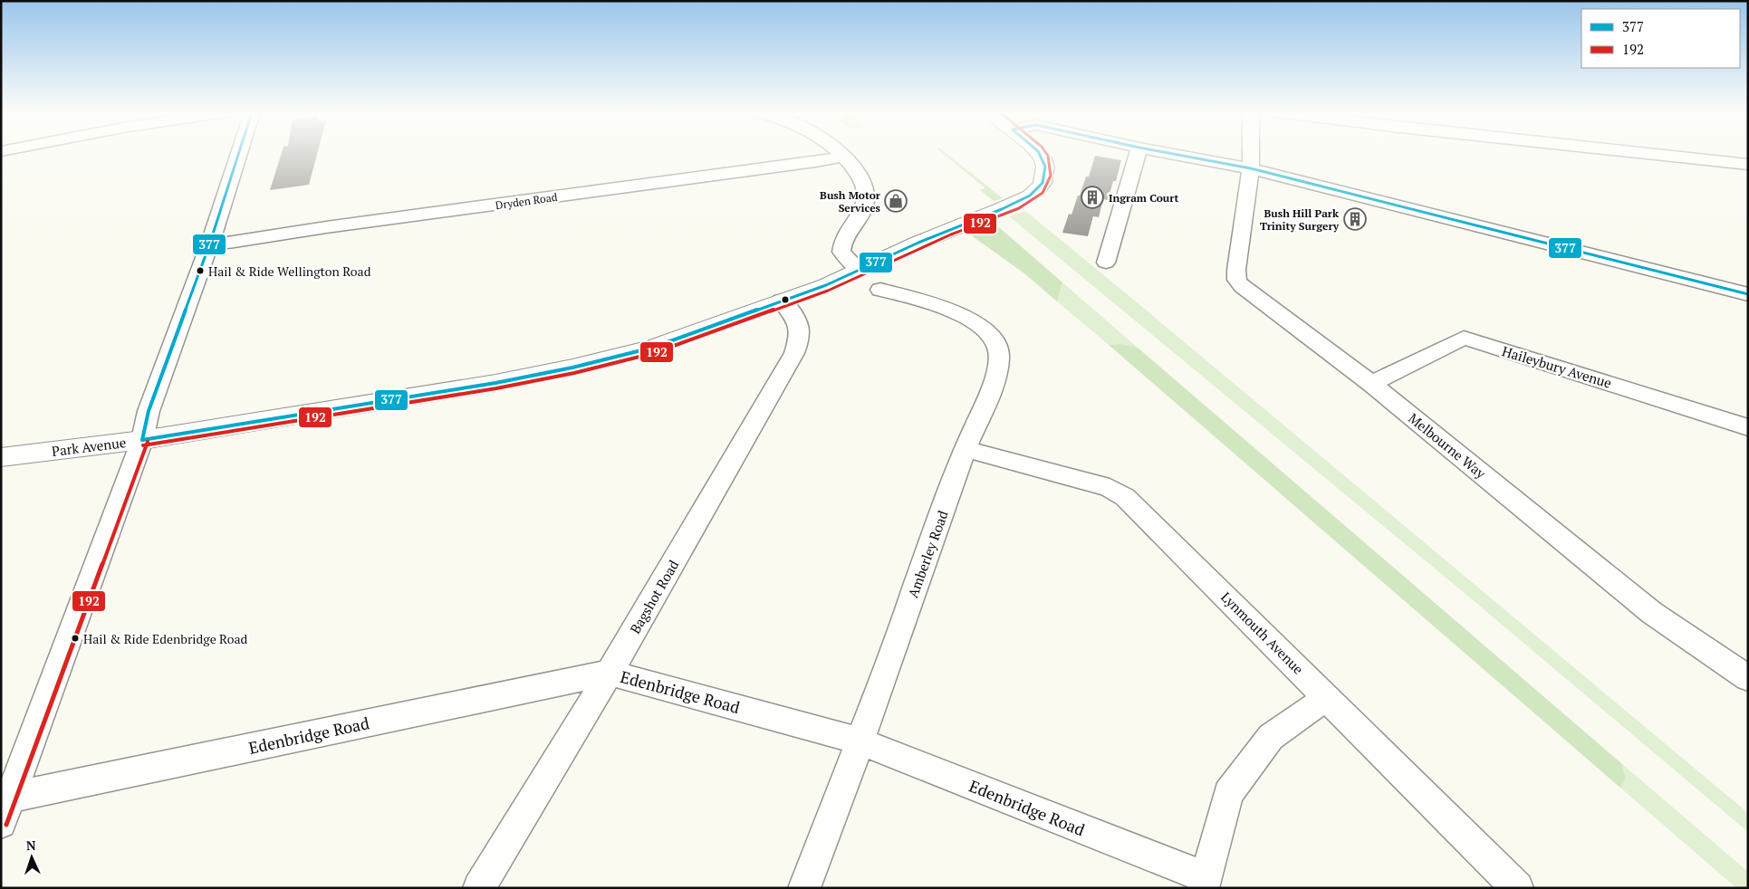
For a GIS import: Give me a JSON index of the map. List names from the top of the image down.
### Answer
{
  "streets": {
    "street": [
      "Dryden Road",
      "Haileybury Avenue",
      "Melbourne Way",
      "Park Avenue",
      "Amberley Road",
      "Bagshot Road",
      "Lynmouth Avenue",
      "Edenbridge Road"
    ]
  },
  "crossings": [
    ["Haileybury Avenue", "Melbourne Way"],
    ["Park Avenue", "Bagshot Road"],
    ["Amberley Road", "Lynmouth Avenue"],
    ["Amberley Road", "Edenbridge Road"],
    ["Bagshot Road", "Edenbridge Road"]
  ],
  "places": {
    "building": ["Ingram Court", "Bush Hill Park Trinity Surgery"],
    "shop": ["Bush Motor Services"],
    "other": ["Hail & Ride Wellington Road", "Hail & Ride Edenbridge Road"]
  },
  "lines": ["transit line 377", "transit line 192"],
  "legend": ["377", "192"],
  "north": "top"
}
